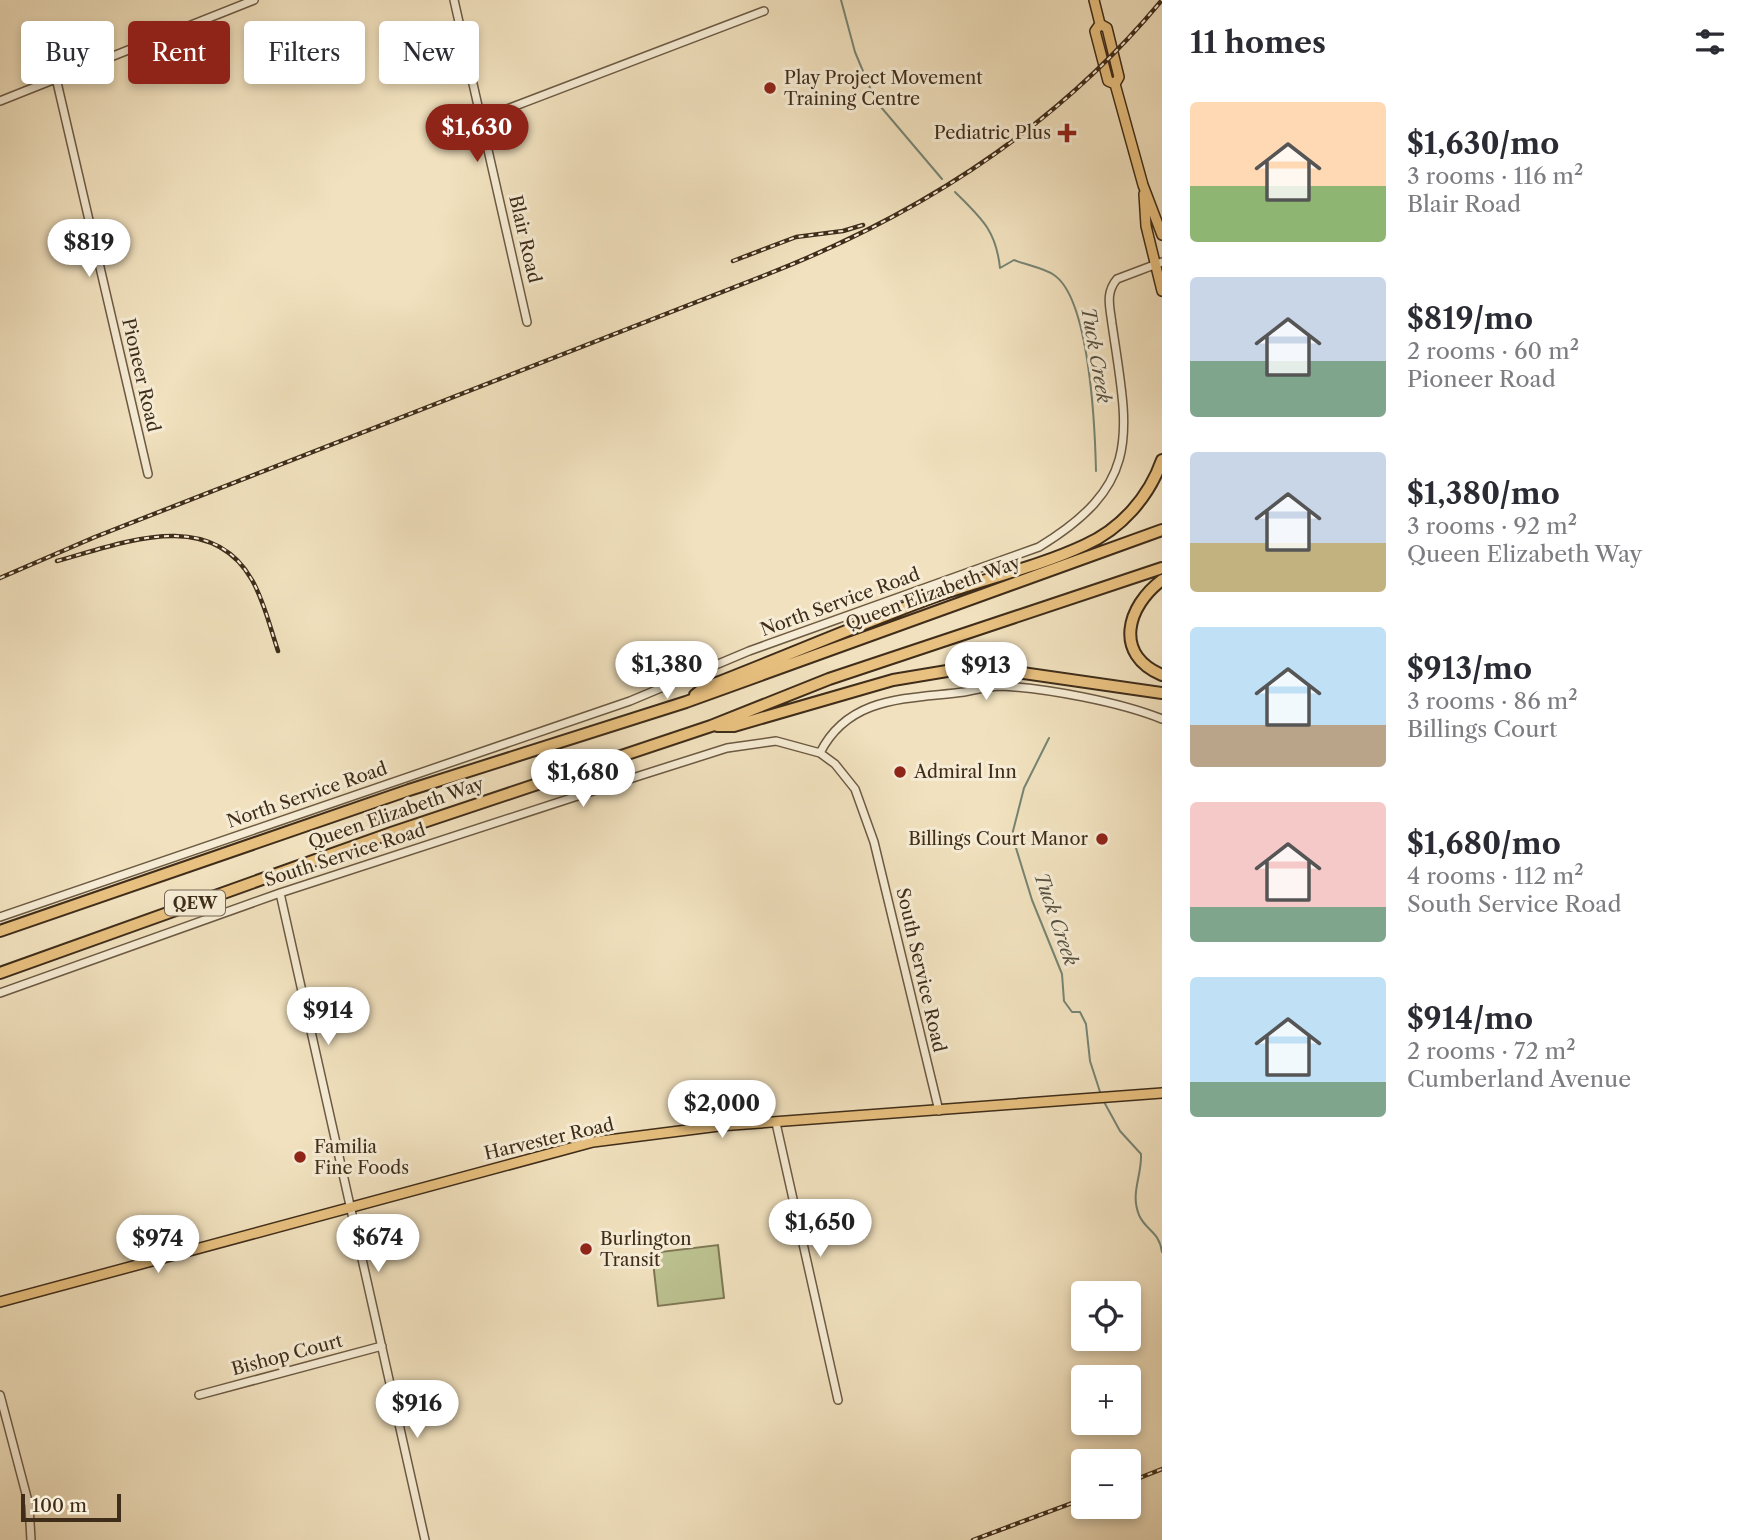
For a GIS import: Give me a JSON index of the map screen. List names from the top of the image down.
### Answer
{
  "streets": {
    "highway": ["Queen Elizabeth Way", "QEW"],
    "main road": ["Harvester Road"],
    "street": [
      "Blair Road",
      "Pioneer Road",
      "North Service Road",
      "South Service Road",
      "Bishop Court"
    ]
  },
  "crossings": [
    ["South Service Road", "Harvester Road"]
  ],
  "water": ["Tuck Creek"],
  "places": {
    "other": [
      "Play Project Movement Training Centre",
      "Admiral Inn",
      "Billings Court Manor",
      "Familia Fine Foods",
      "Burlington Transit"
    ],
    "health": ["Pediatric Plus"]
  },
  "scale_bar": "100 m",
  "page": {
    "heading": "11 homes",
    "chip": [
      "Buy",
      "Rent",
      "Filters",
      "New"
    ],
    "list": [
      {
        "name": "$1,630/mo",
        "note": "3 rooms · 116 m² · Blair Road"
      },
      {
        "name": "$819/mo",
        "note": "2 rooms · 60 m² · Pioneer Road"
      },
      {
        "name": "$1,380/mo",
        "note": "3 rooms · 92 m² · Queen Elizabeth Way"
      },
      {
        "name": "$913/mo",
        "note": "3 rooms · 86 m² · Billings Court"
      },
      {
        "name": "$1,680/mo",
        "note": "4 rooms · 112 m² · South Service Road"
      },
      {
        "name": "$914/mo",
        "note": "2 rooms · 72 m² · Cumberland Avenue"
      }
    ],
    "price": [
      "$1,630",
      "$819",
      "$1,380",
      "$913",
      "$1,680",
      "$914",
      "$2,000",
      "$1,650",
      "$674",
      "$974",
      "$916"
    ],
    "map_buttons": ["+", "−"],
    "scale": "100 m"
  }
}
